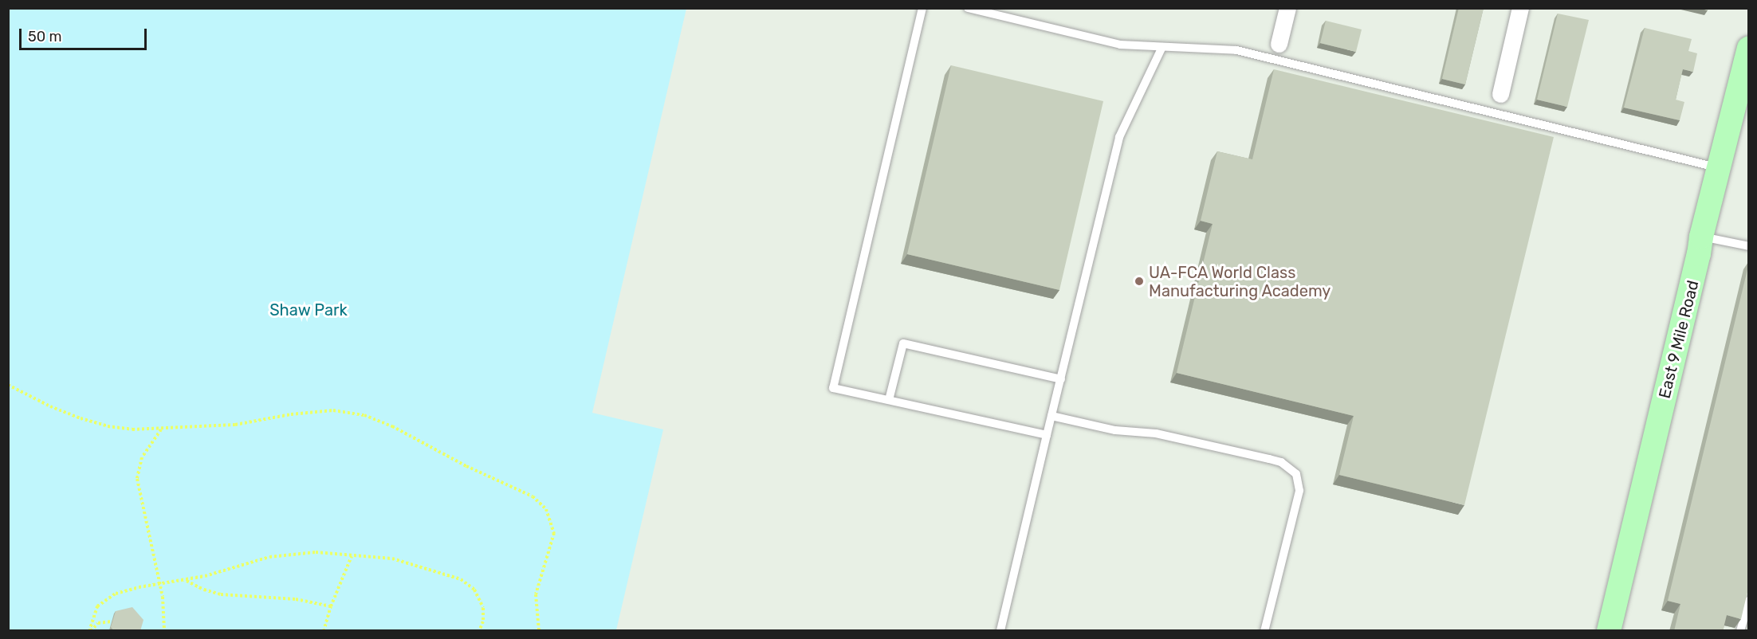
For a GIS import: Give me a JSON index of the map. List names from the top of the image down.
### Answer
{
  "streets": {
    "main road": ["East 9 Mile Road"]
  },
  "parks": ["Shaw Park"],
  "places": ["UA-FCA World Class Manufacturing Academy"],
  "scale_bar": "50 m"
}
